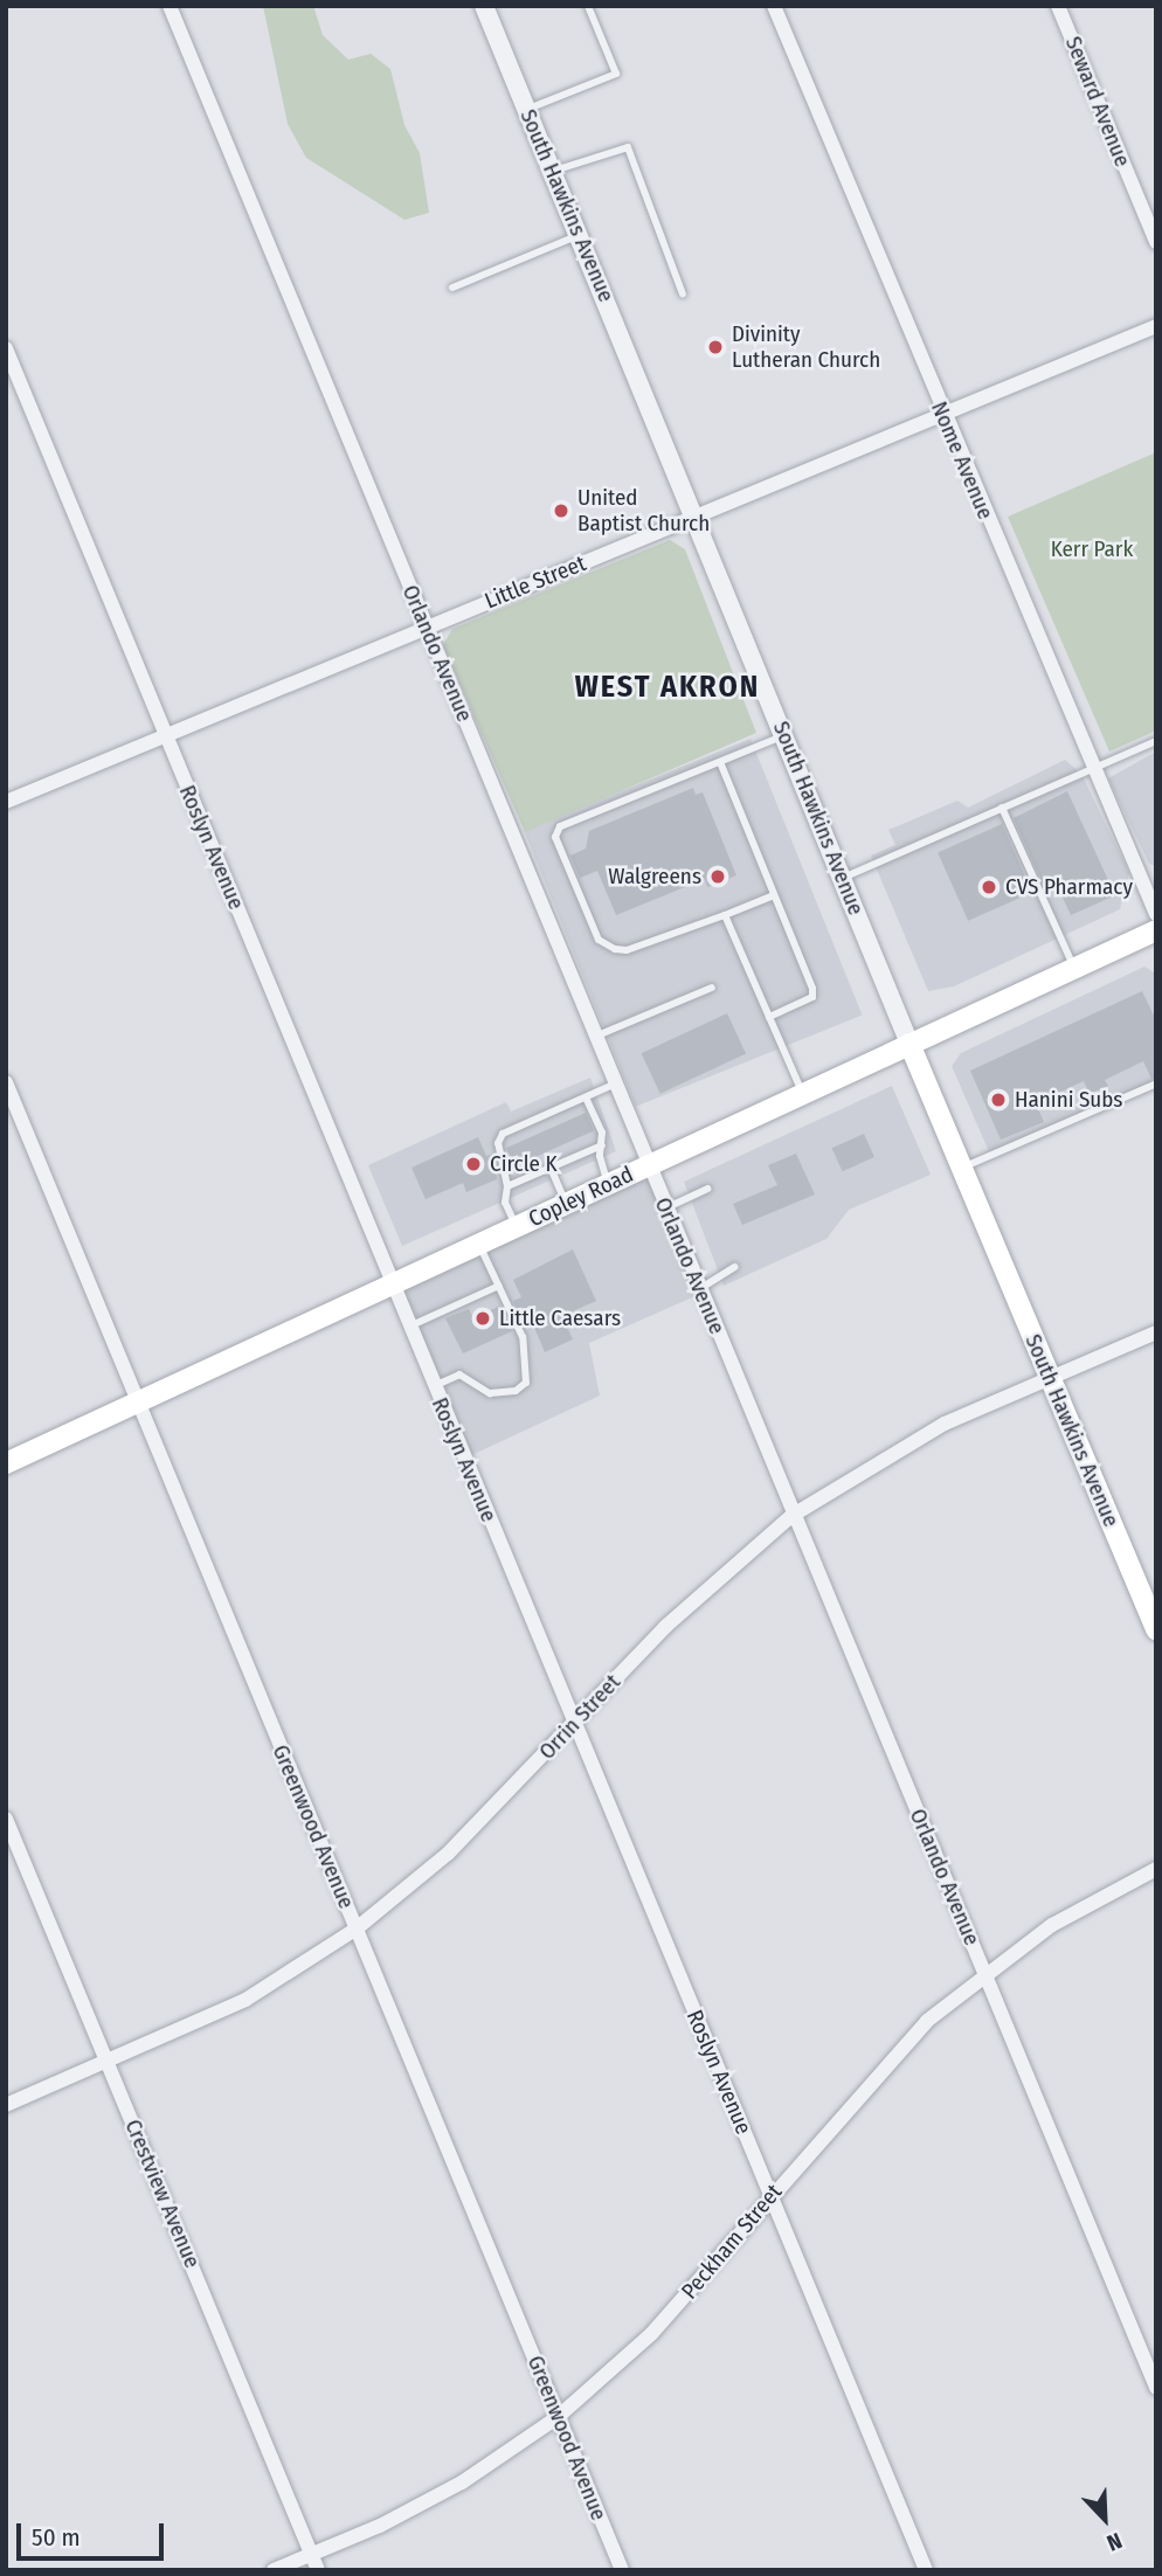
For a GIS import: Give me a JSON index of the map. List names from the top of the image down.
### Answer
{
  "streets": {
    "main road": ["South Hawkins Avenue", "Copley Road"],
    "street": [
      "Seward Avenue",
      "Nome Avenue",
      "Little Street",
      "Orlando Avenue",
      "Roslyn Avenue",
      "Orrin Street",
      "Greenwood Avenue",
      "Crestview Avenue",
      "Peckham Street"
    ]
  },
  "crossings": [
    ["South Hawkins Avenue", "Little Street"],
    ["South Hawkins Avenue", "Copley Road"],
    ["South Hawkins Avenue", "Orrin Street"],
    ["Nome Avenue", "Little Street"],
    ["Little Street", "Orlando Avenue"],
    ["Little Street", "Roslyn Avenue"],
    ["Orlando Avenue", "Copley Road"],
    ["Orlando Avenue", "Orrin Street"],
    ["Orlando Avenue", "Peckham Street"],
    ["Roslyn Avenue", "Copley Road"],
    ["Roslyn Avenue", "Orrin Street"],
    ["Roslyn Avenue", "Peckham Street"],
    ["Copley Road", "Greenwood Avenue"],
    ["Orrin Street", "Greenwood Avenue"],
    ["Orrin Street", "Crestview Avenue"],
    ["Greenwood Avenue", "Peckham Street"],
    ["Crestview Avenue", "Peckham Street"]
  ],
  "districts": ["WEST AKRON"],
  "parks": ["Kerr Park"],
  "places": [
    "Divinity Lutheran Church",
    "United Baptist Church",
    "Walgreens",
    "CVS Pharmacy",
    "Hanini Subs",
    "Circle K",
    "Little Caesars"
  ],
  "scale_bar": "50 m",
  "north": "bottom right"
}
